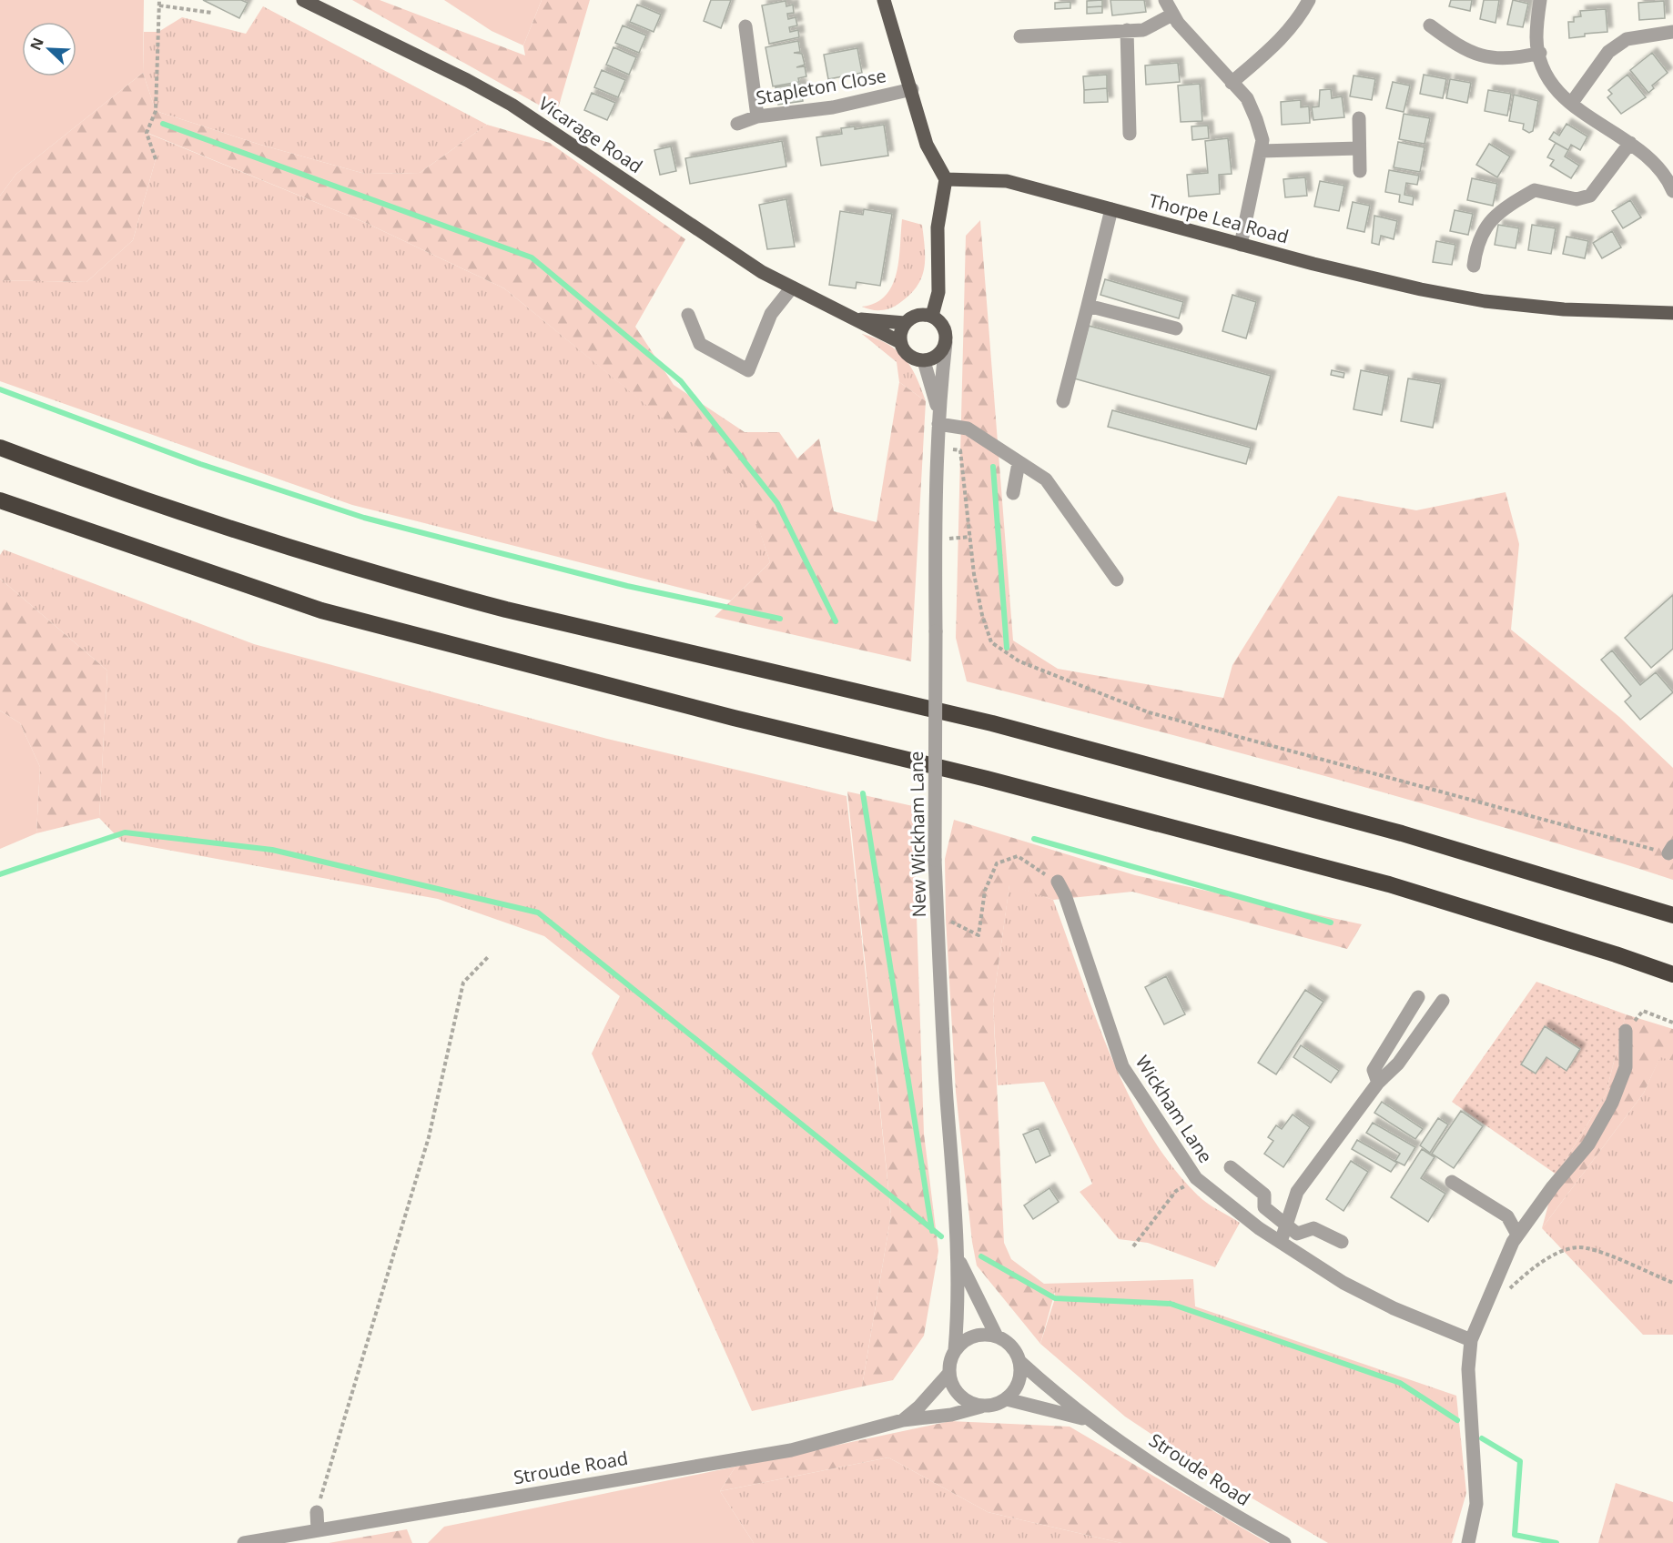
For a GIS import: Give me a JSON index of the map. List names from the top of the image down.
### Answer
{
  "streets": {
    "main road": ["Vicarage Road", "Thorpe Lea Road"],
    "street": [
      "Stapleton Close",
      "New Wickham Lane",
      "Wickham Lane",
      "Stroude Road"
    ]
  },
  "crossings": [
    ["Vicarage Road", "New Wickham Lane"],
    ["New Wickham Lane", "Stroude Road"]
  ],
  "north": "top left"
}
